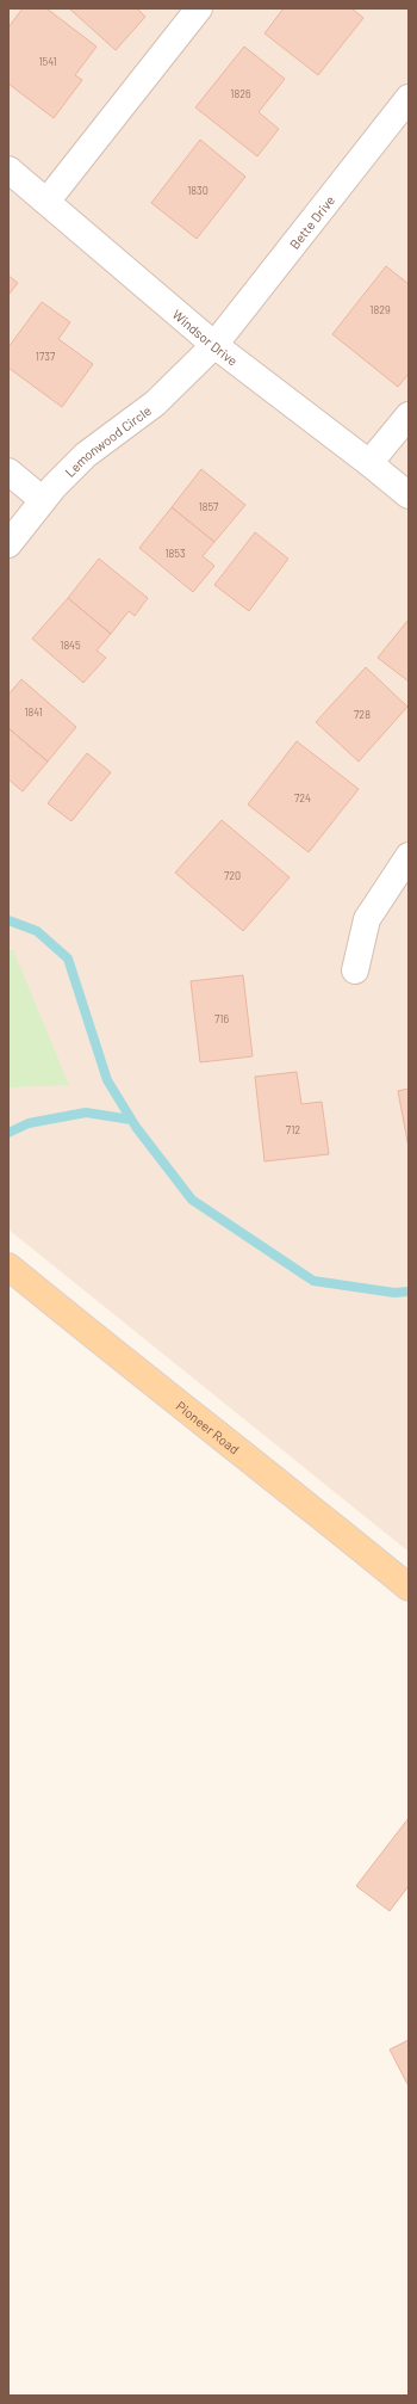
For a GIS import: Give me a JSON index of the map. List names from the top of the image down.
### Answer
{
  "streets": {
    "main road": ["Pioneer Road"],
    "street": ["Bette Drive", "Windsor Drive", "Lemonwood Circle"]
  },
  "crossings": [
    ["Bette Drive", "Windsor Drive"],
    ["Bette Drive", "Lemonwood Circle"],
    ["Windsor Drive", "Lemonwood Circle"]
  ],
  "house_numbers": [
    "1541",
    "1826",
    "1830",
    "1829",
    "1737",
    "1857",
    "1853",
    "1845",
    "1841",
    "728",
    "724",
    "720",
    "716",
    "712"
  ]
}
